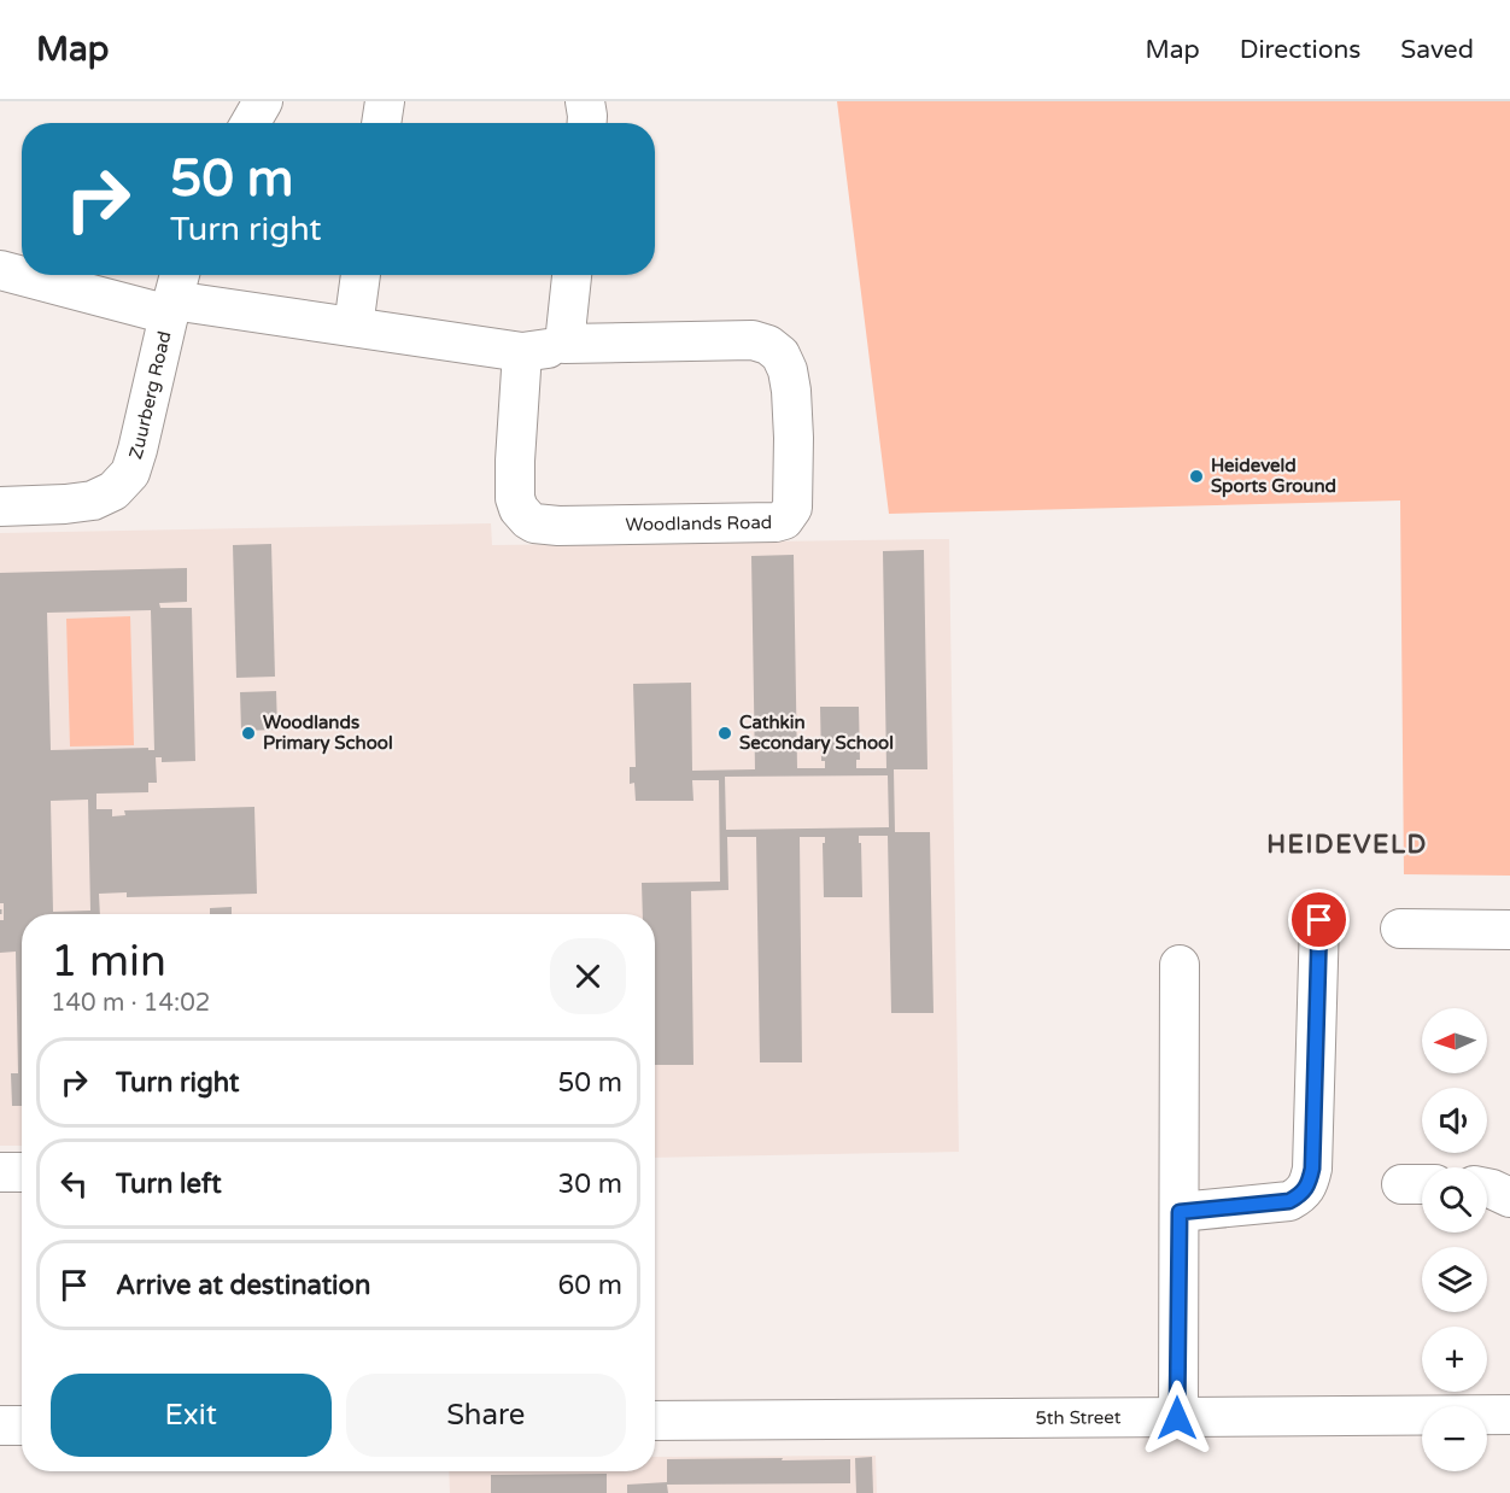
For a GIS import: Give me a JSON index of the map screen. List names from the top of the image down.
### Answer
{
  "streets": {
    "street": ["Zuurberg Road", "Woodlands Road", "5th Street"]
  },
  "crossings": [
    ["Zuurberg Road", "Woodlands Road"]
  ],
  "districts": ["HEIDEVELD"],
  "places": ["Heideveld Sports Ground", "Woodlands Primary School", "Cathkin Secondary School"],
  "north": "left",
  "page": {
    "header": "Map",
    "nav": ["Map", "Directions", "Saved"],
    "turn": ["50 m", "Turn right"],
    "heading": ["1 min", "140 m · 14:02"],
    "map_buttons": ["+", "−"],
    "list": [
      {
        "name": "Turn right",
        "value": "50 m"
      },
      {
        "name": "Turn left",
        "value": "30 m"
      },
      {
        "name": "Arrive at destination",
        "value": "60 m"
      }
    ],
    "buttons": ["Exit", "Share"]
  }
}
